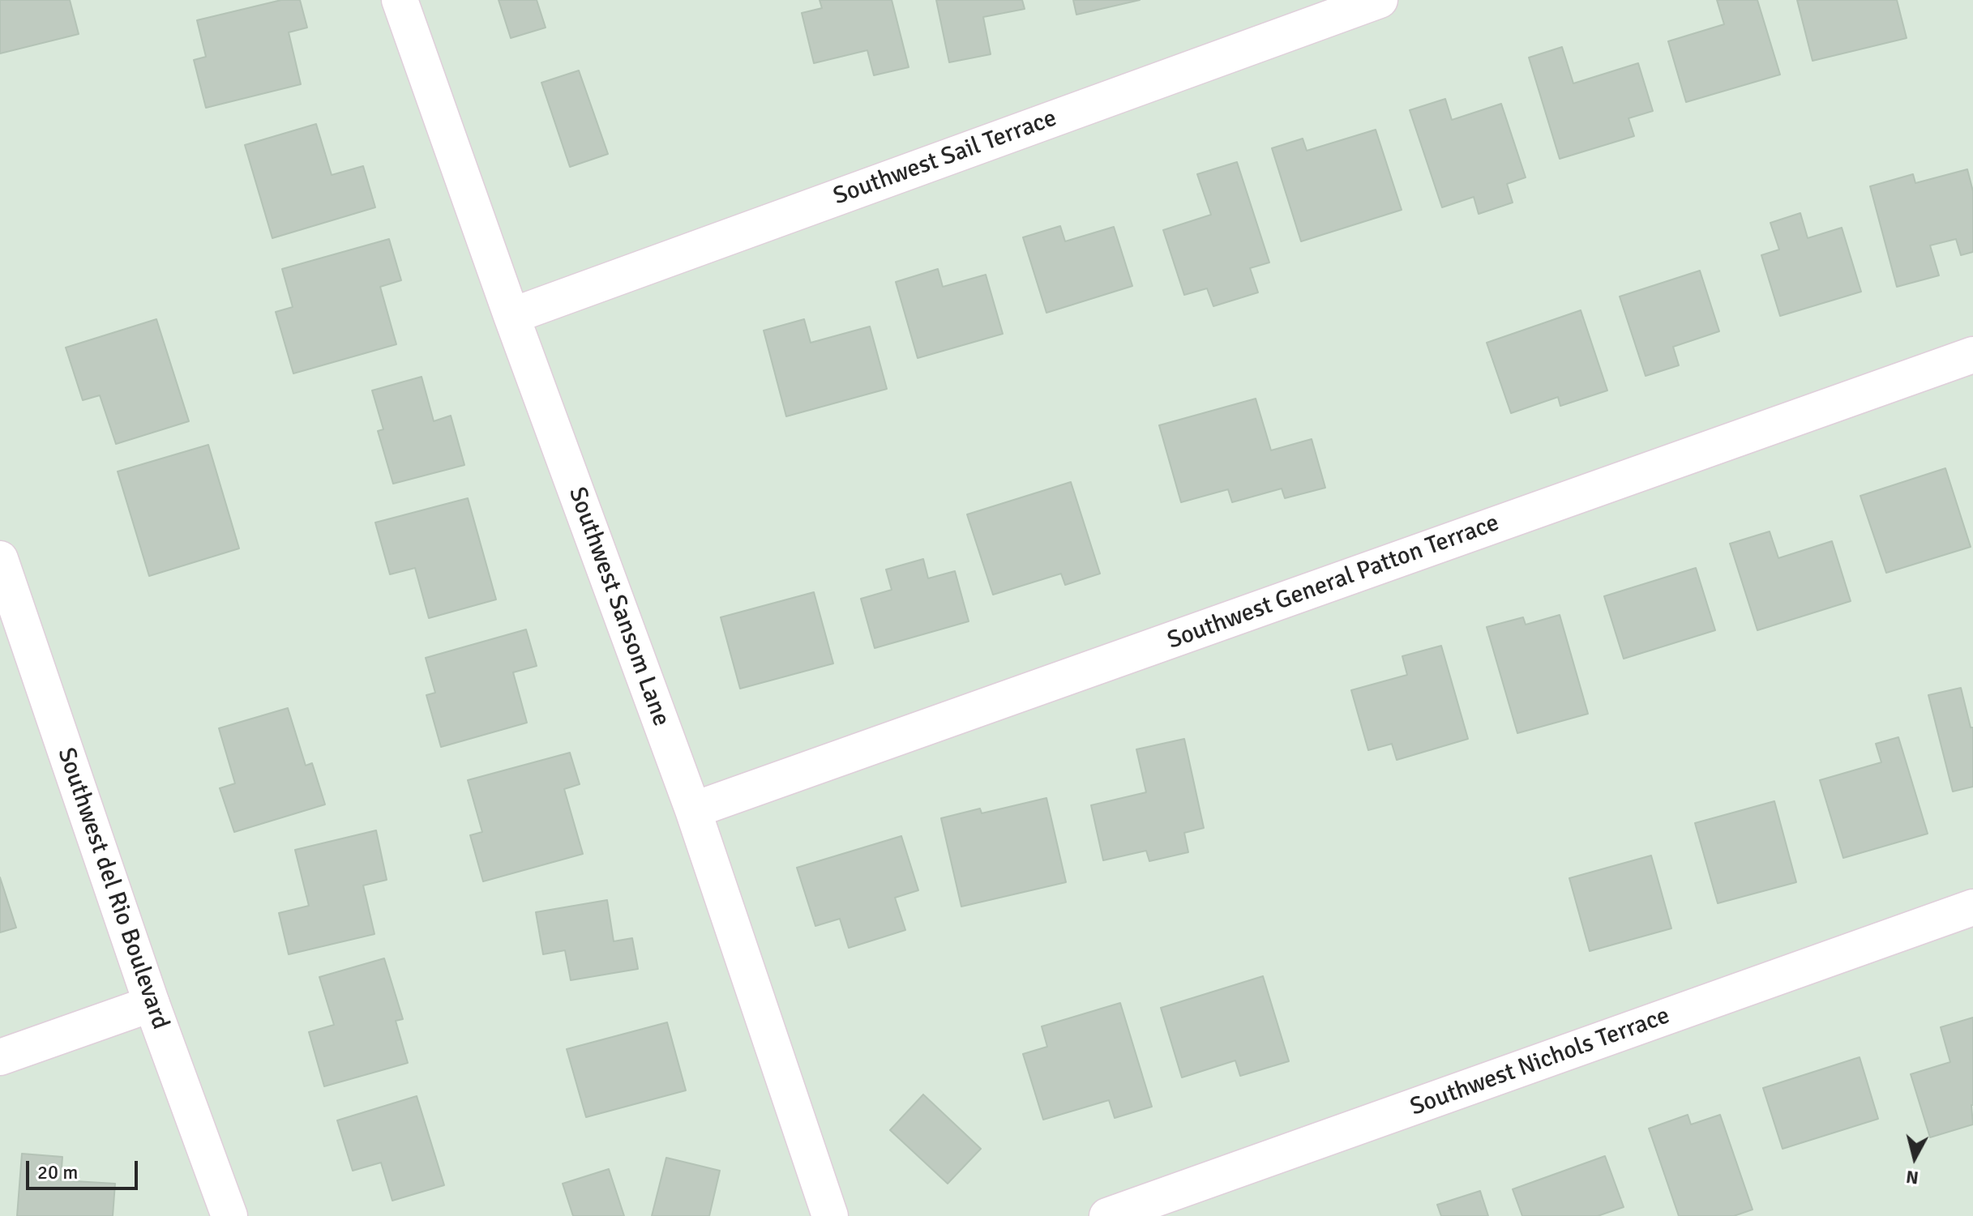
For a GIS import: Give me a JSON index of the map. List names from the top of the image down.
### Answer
{
  "streets": {
    "street": [
      "Southwest Sail Terrace",
      "Southwest General Patton Terrace",
      "Southwest Sansom Lane",
      "Southwest del Rio Boulevard",
      "Southwest Nichols Terrace"
    ]
  },
  "crossings": [
    ["Southwest Sail Terrace", "Southwest Sansom Lane"],
    ["Southwest General Patton Terrace", "Southwest Sansom Lane"]
  ],
  "scale_bar": "20 m",
  "north": "bottom"
}
